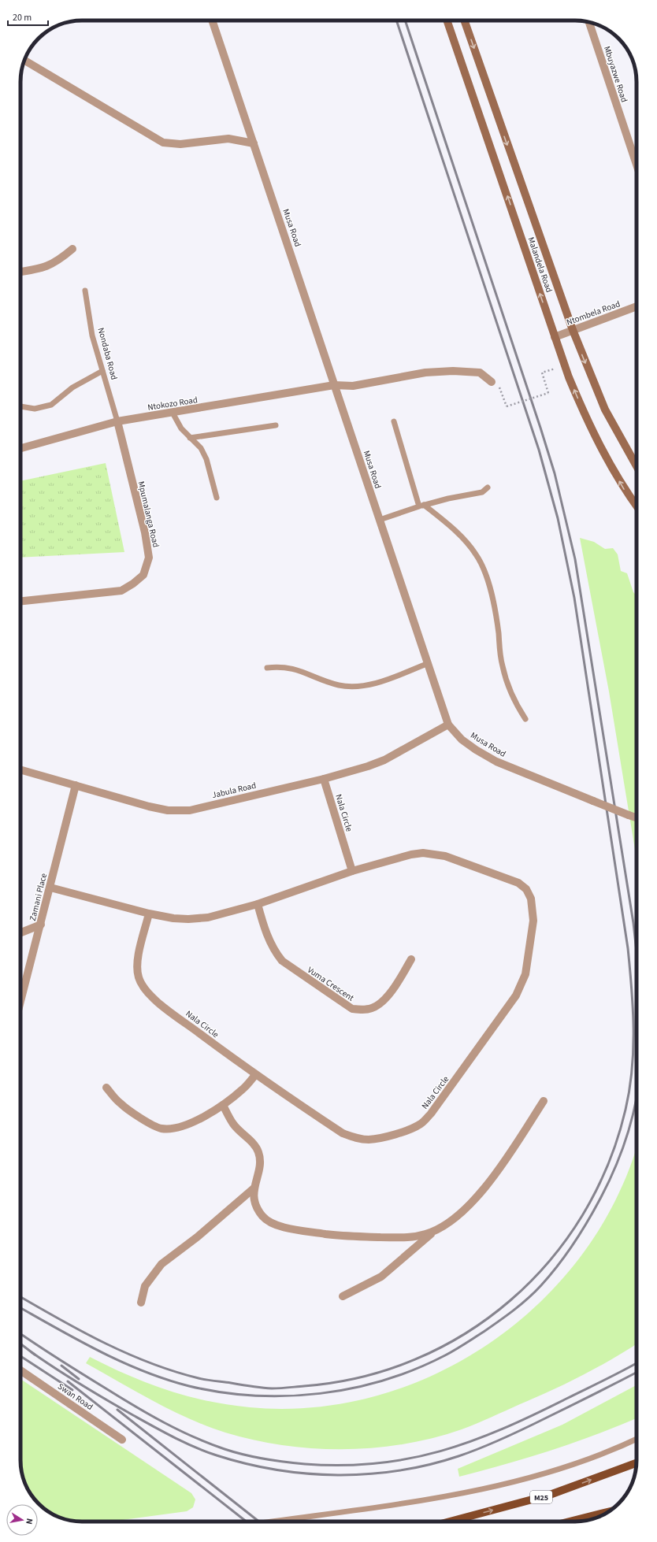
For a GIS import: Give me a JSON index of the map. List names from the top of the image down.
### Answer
{
  "streets": {
    "main road": ["Malandela Road", "M25"],
    "street": [
      "Mbuyazwe Road",
      "Musa Road",
      "Ntombela Road",
      "Ntokozo Road",
      "Mpumalanga Road",
      "Jabula Road",
      "Nala Circle",
      "Zamani Place",
      "Vuma Crescent",
      "Swan Road"
    ],
    "lane": ["Nondaba Road"]
  },
  "crossings": [
    ["Musa Road", "Ntokozo Road"],
    ["Musa Road", "Jabula Road"],
    ["Malandela Road", "Ntombela Road"],
    ["Nondaba Road", "Ntokozo Road"],
    ["Nondaba Road", "Mpumalanga Road"],
    ["Ntokozo Road", "Mpumalanga Road"],
    ["Jabula Road", "Nala Circle"],
    ["Jabula Road", "Zamani Place"],
    ["Nala Circle", "Zamani Place"],
    ["Nala Circle", "Vuma Crescent"]
  ],
  "scale_bar": "20 m",
  "north": "right"
}
